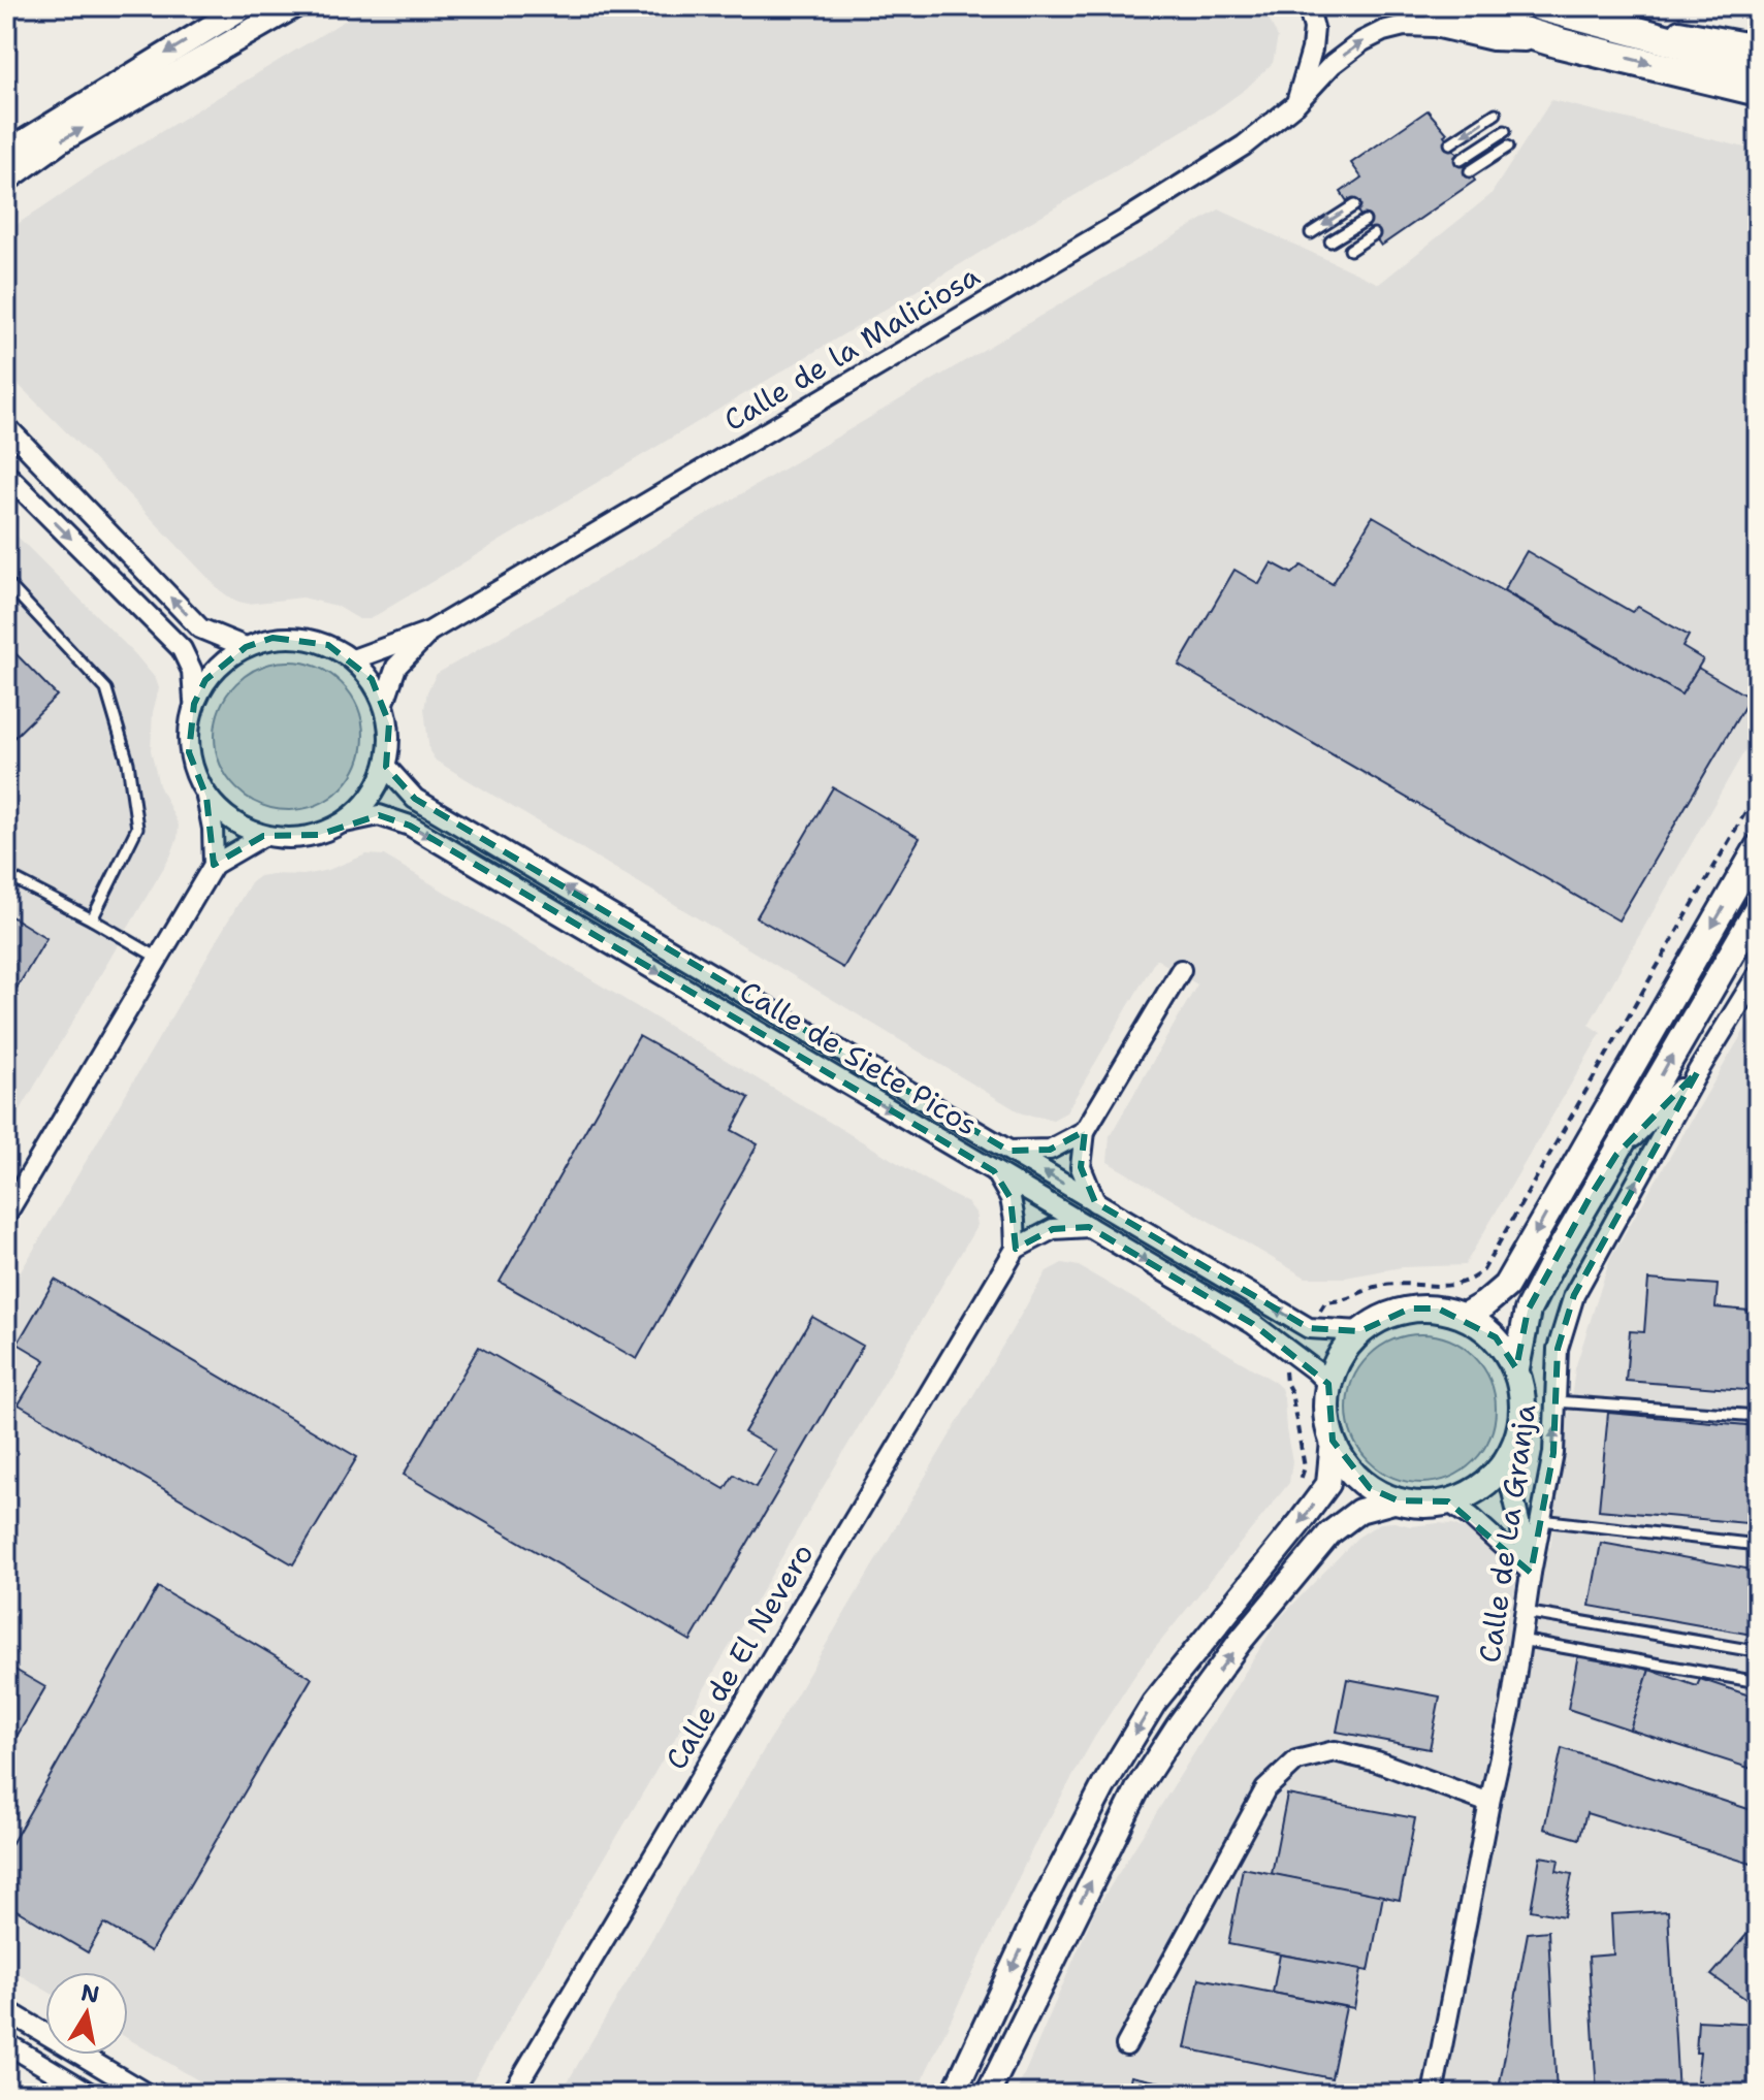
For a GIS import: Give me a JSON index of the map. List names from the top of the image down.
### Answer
{
  "streets": {
    "street": [
      "Calle de la Maliciosa",
      "Calle de Siete Picos",
      "Calle de La Granja",
      "Calle de El Nevero"
    ]
  },
  "crossings": [
    ["Calle de la Maliciosa", "Calle de Siete Picos"]
  ],
  "one_way": ["Calle de La Granja"],
  "north": "top"
}
